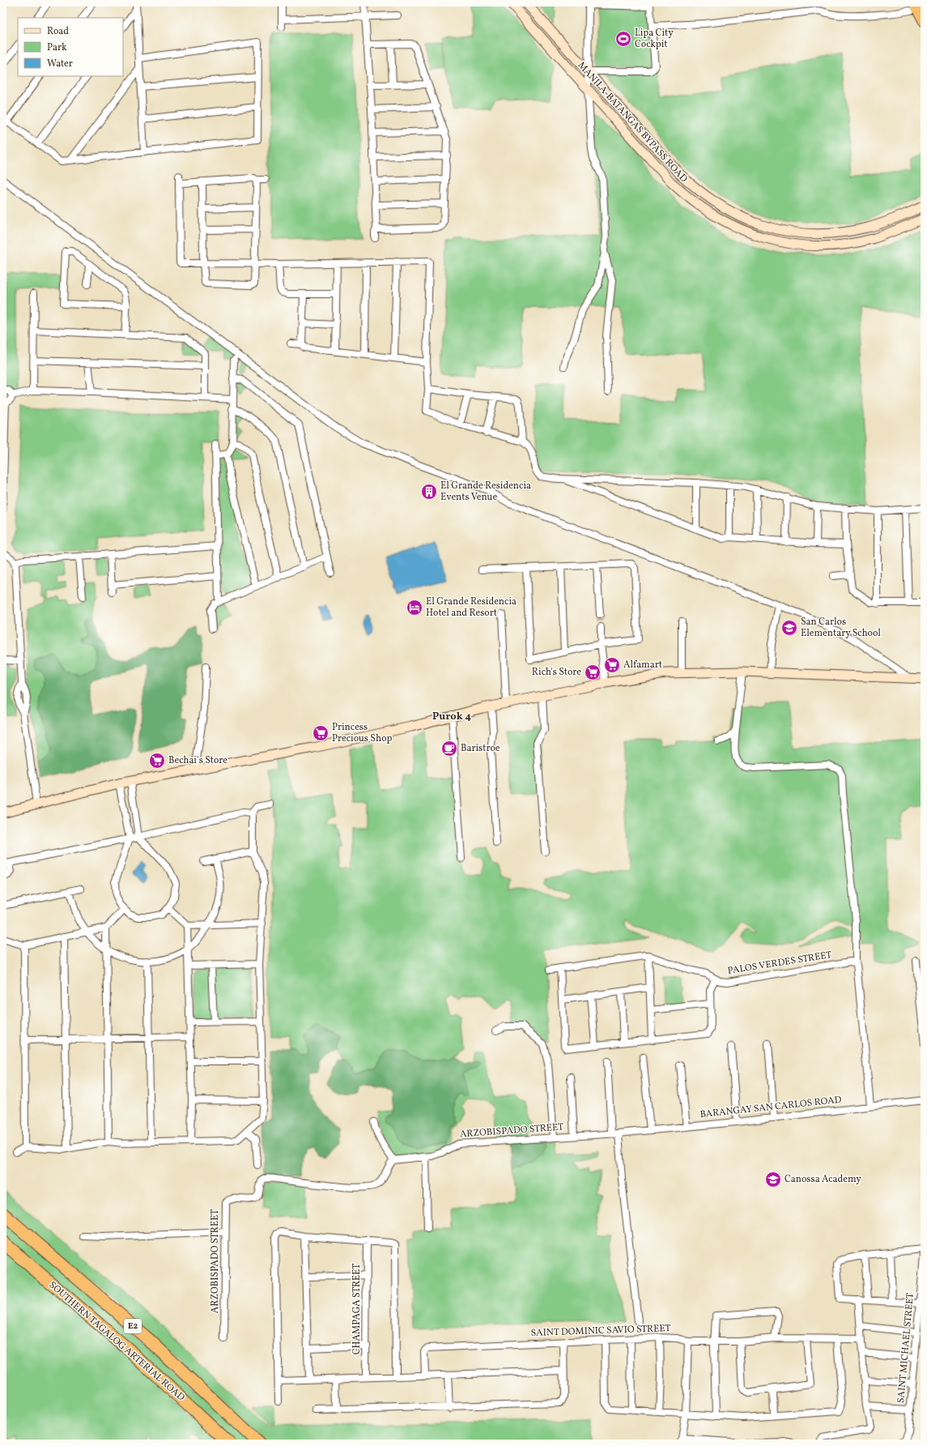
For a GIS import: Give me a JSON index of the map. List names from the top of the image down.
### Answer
{
  "streets": {
    "highway": ["E2", "SOUTHERN TAGALOG ARTERIAL ROAD"],
    "main road": ["MANILA-BATANGAS BYPASS ROAD"],
    "street": [
      "PALOS VERDES STREET",
      "BARANGAY SAN CARLOS ROAD",
      "ARZOBISPADO STREET",
      "CHAMPAGA STREET",
      "SAINT DOMINIC SAVIO STREET",
      "SAINT MICHAEL STREET"
    ]
  },
  "crossings": [
    ["BARANGAY SAN CARLOS ROAD", "ARZOBISPADO STREET"]
  ],
  "districts": ["Purok 4"],
  "places": {
    "sports": ["Lipa City Cockpit"],
    "building": ["El Grande Residencia Events Venue"],
    "hotel": ["El Grande Residencia Hotel and Resort"],
    "school or university": ["San Carlos Elementary School", "Canossa Academy"],
    "supermarket": [
      "Alfamart",
      "Rich's Store",
      "Princess Precious Shop",
      "Bechai's Store"
    ],
    "cafe": ["Baristroe"]
  },
  "legend": ["Road", "Park", "Water"]
}
